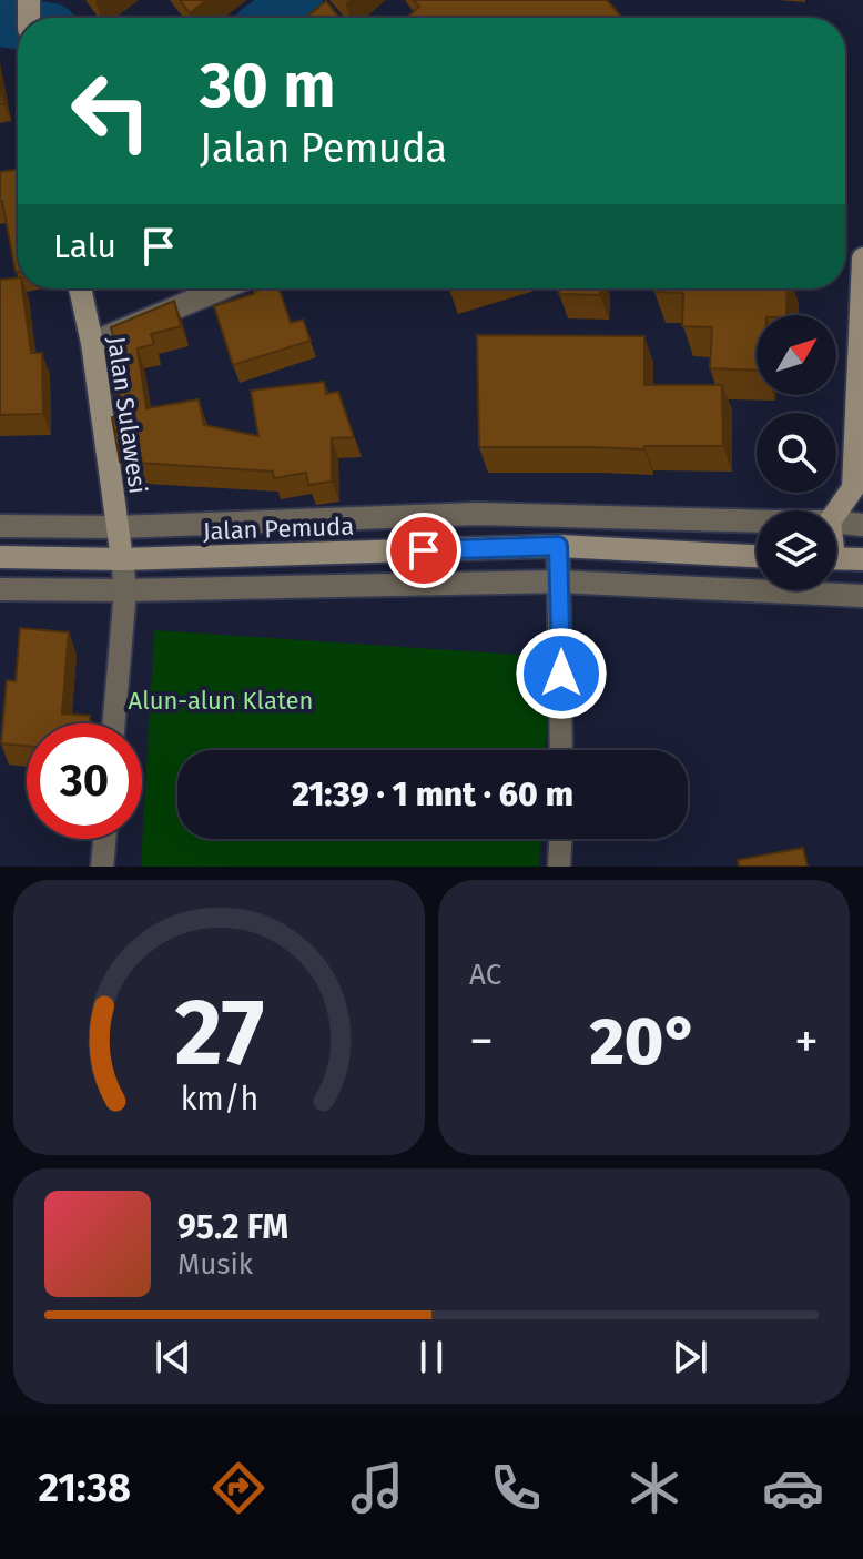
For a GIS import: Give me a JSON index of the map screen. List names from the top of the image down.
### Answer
{
  "streets": {
    "main road": ["Jalan Sulawesi", "Jalan Pemuda"]
  },
  "crossings": [
    ["Jalan Sulawesi", "Jalan Pemuda"]
  ],
  "parks": ["Alun-alun Klaten"],
  "north": "top right",
  "page": {
    "turn": ["30 m", "Jalan Pemuda"],
    "then": "Lalu",
    "limit": "30",
    "trip": "21:39 · 1 mnt · 60 m",
    "tile": "AC",
    "heat": ["−", "20°", "+"],
    "song": ["95.2 FM", "Musik"],
    "tabs": "21:38",
    "gauge": ["27", "km/h"]
  }
}
